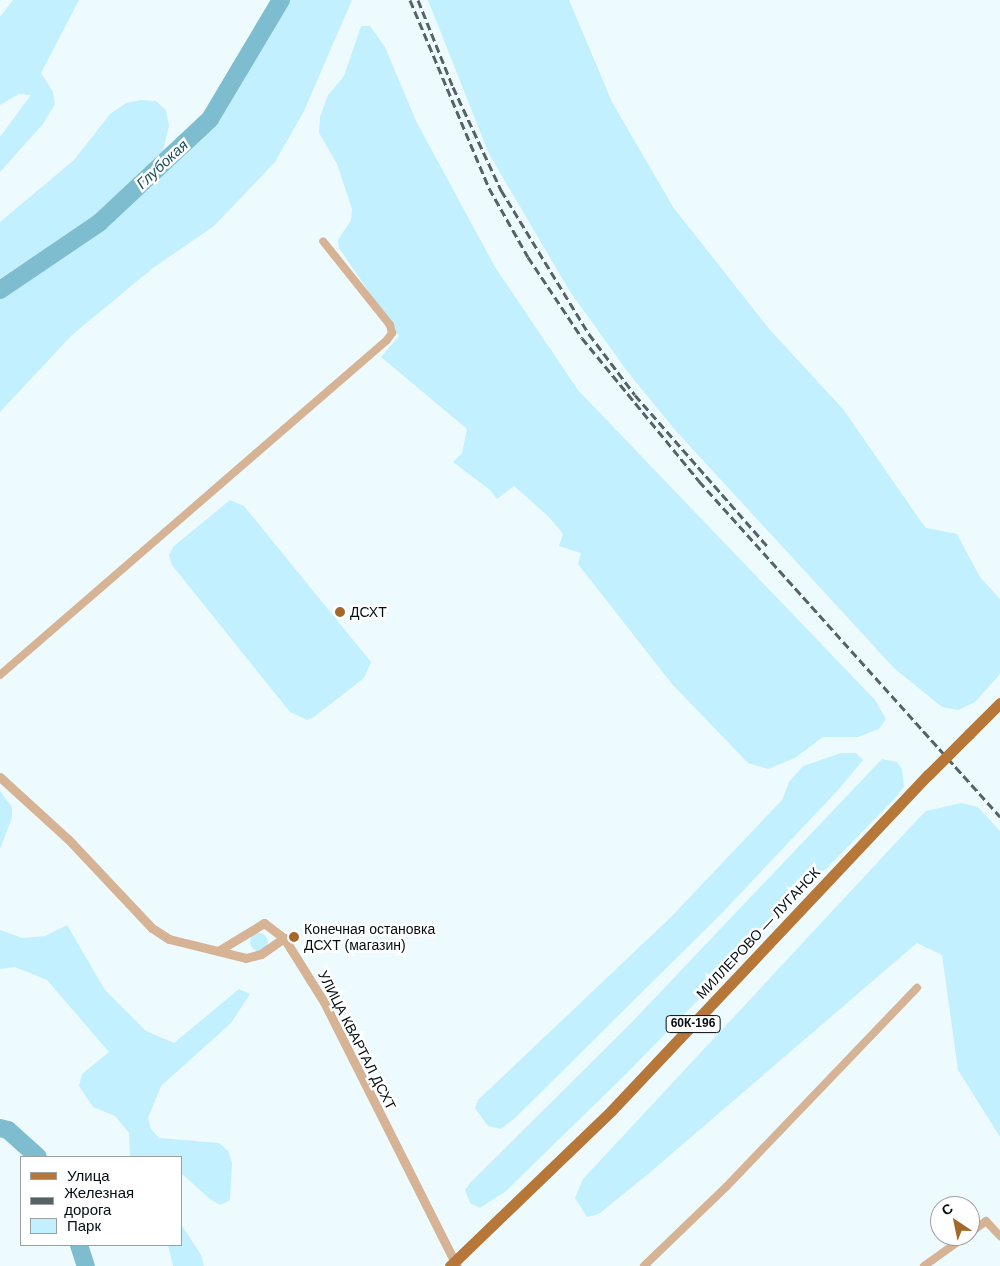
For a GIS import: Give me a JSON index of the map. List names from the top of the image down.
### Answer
{
  "streets": {
    "main road": ["МИЛЛЕРОВО — ЛУГАНСК", "60К-196"],
    "street": ["УЛИЦА КВАРТАЛ ДСХТ"]
  },
  "crossings": [
    ["МИЛЛЕРОВО — ЛУГАНСК", "УЛИЦА КВАРТАЛ ДСХТ"]
  ],
  "water": ["Глубокая"],
  "places": ["ДСХТ", "Конечная остановка ДСХТ (магазин)"],
  "legend": ["Улица", "Железная дорога", "Парк"],
  "north": "top left"
}
